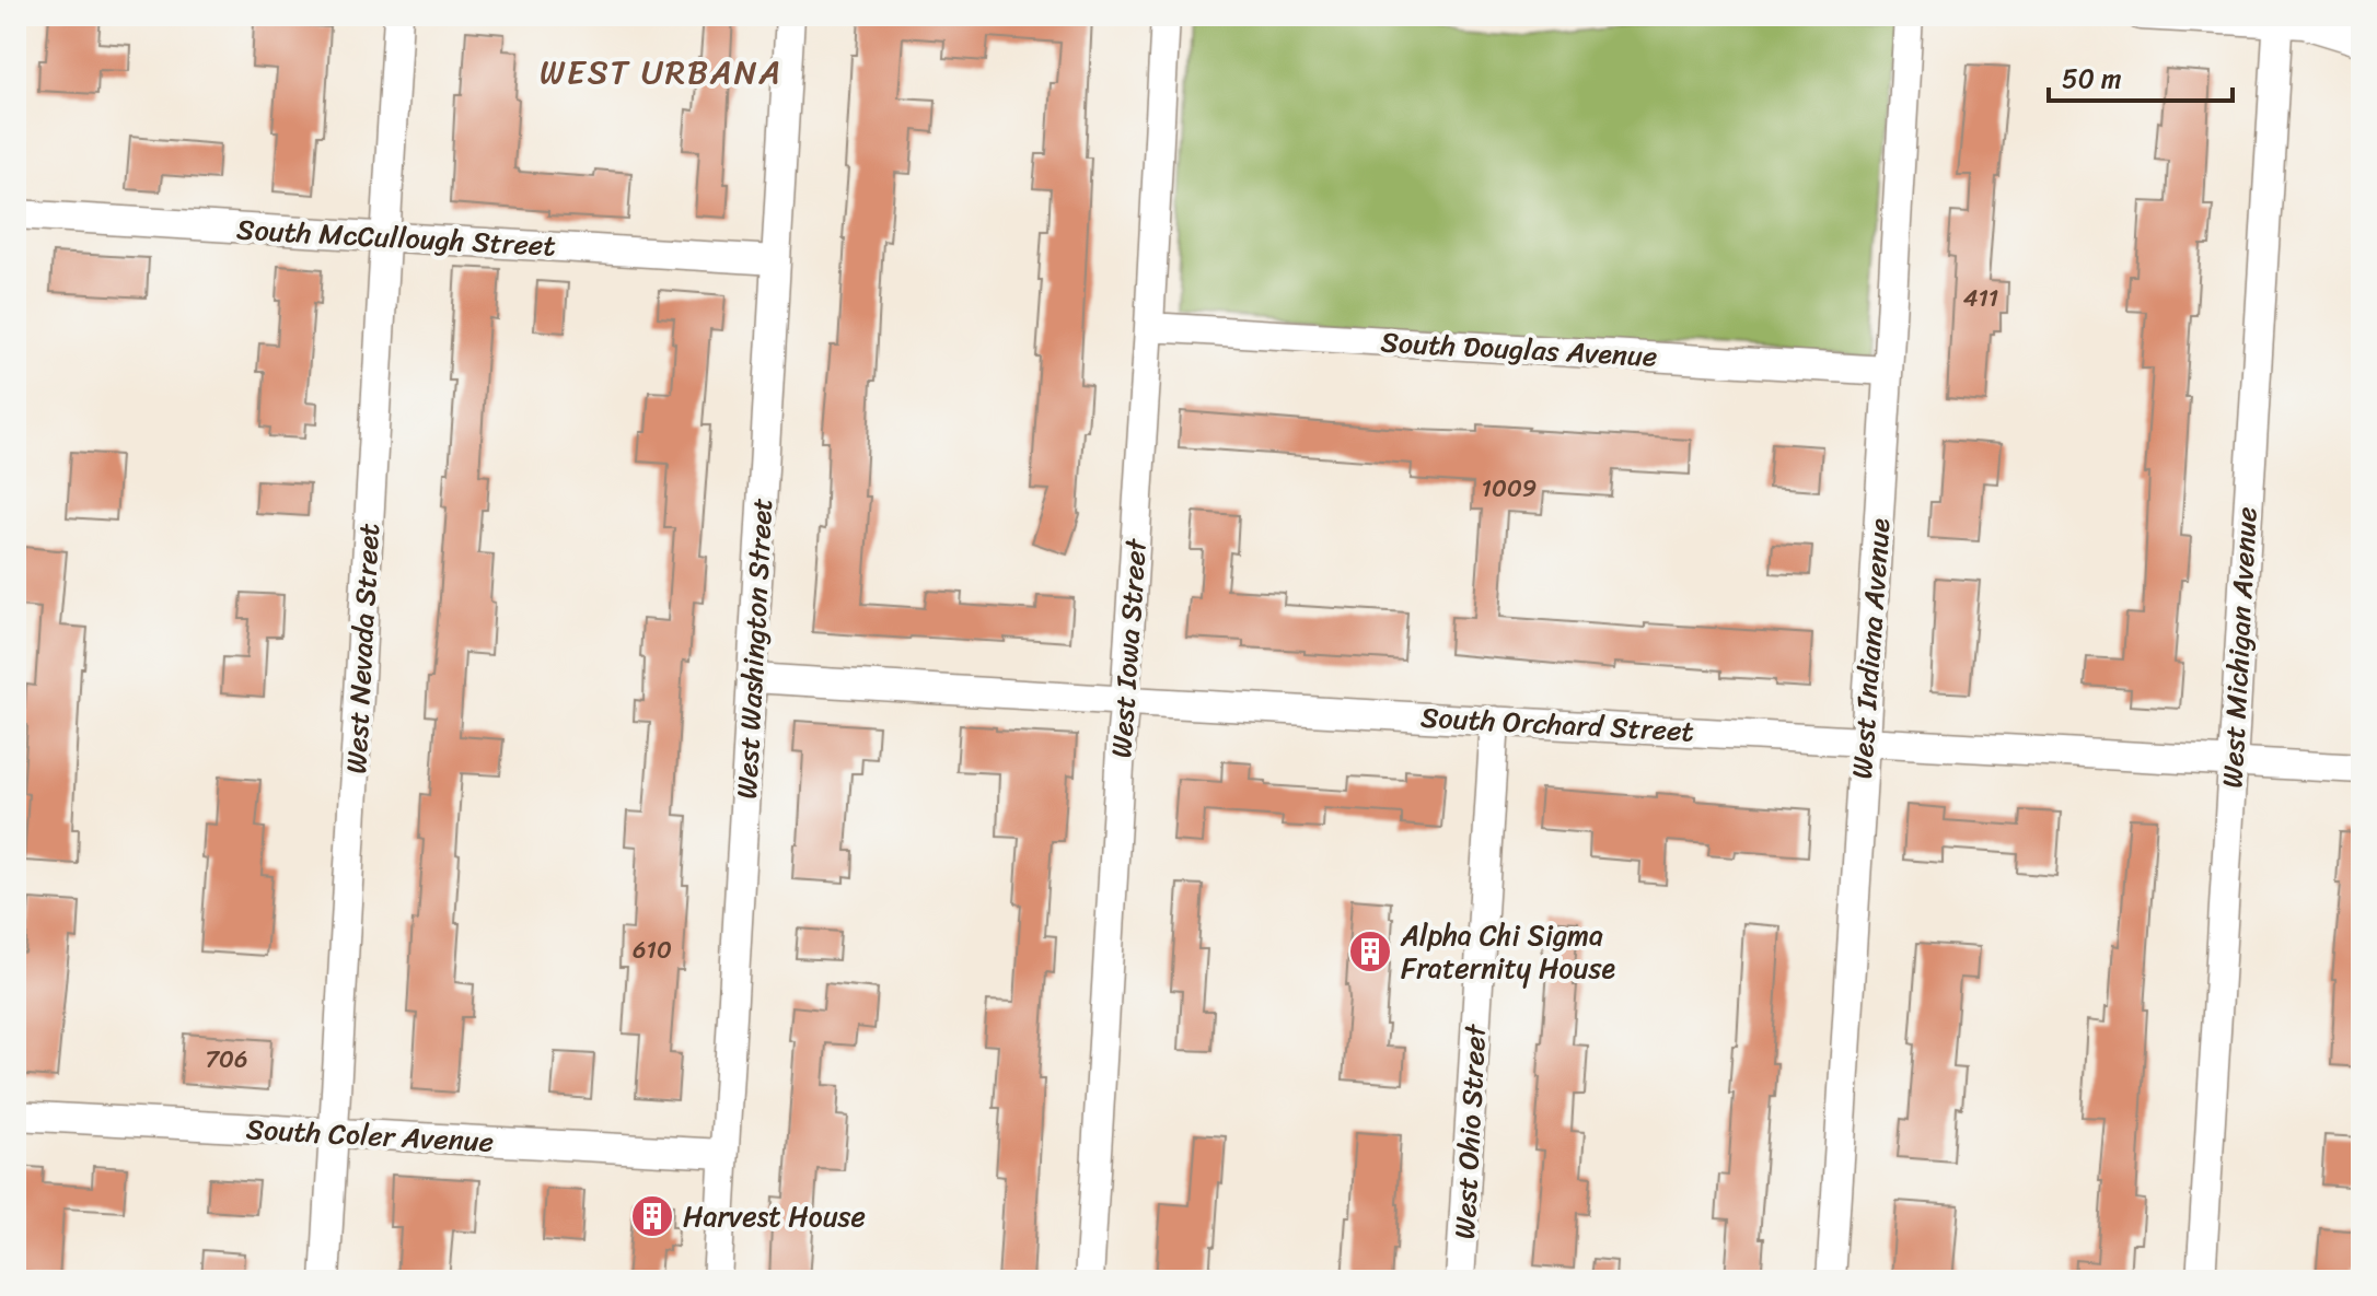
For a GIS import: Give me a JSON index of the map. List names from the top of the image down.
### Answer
{
  "streets": {
    "street": [
      "South McCullough Street",
      "South Douglas Avenue",
      "West Michigan Avenue",
      "West Nevada Street",
      "West Washington Street",
      "West Iowa Street",
      "West Indiana Avenue",
      "South Orchard Street",
      "West Ohio Street",
      "South Coler Avenue"
    ]
  },
  "crossings": [
    ["South McCullough Street", "West Nevada Street"],
    ["South McCullough Street", "West Washington Street"],
    ["South Douglas Avenue", "West Iowa Street"],
    ["South Douglas Avenue", "West Indiana Avenue"],
    ["West Michigan Avenue", "South Orchard Street"],
    ["West Nevada Street", "South Coler Avenue"],
    ["West Washington Street", "South Orchard Street"],
    ["West Washington Street", "South Coler Avenue"],
    ["West Iowa Street", "South Orchard Street"],
    ["West Indiana Avenue", "South Orchard Street"],
    ["South Orchard Street", "West Ohio Street"]
  ],
  "districts": ["WEST URBANA"],
  "places": {
    "building": ["Alpha Chi Sigma Fraternity House", "Harvest House"]
  },
  "house_numbers": [
    "411",
    "1009",
    "610",
    "706"
  ],
  "scale_bar": "50 m"
}
